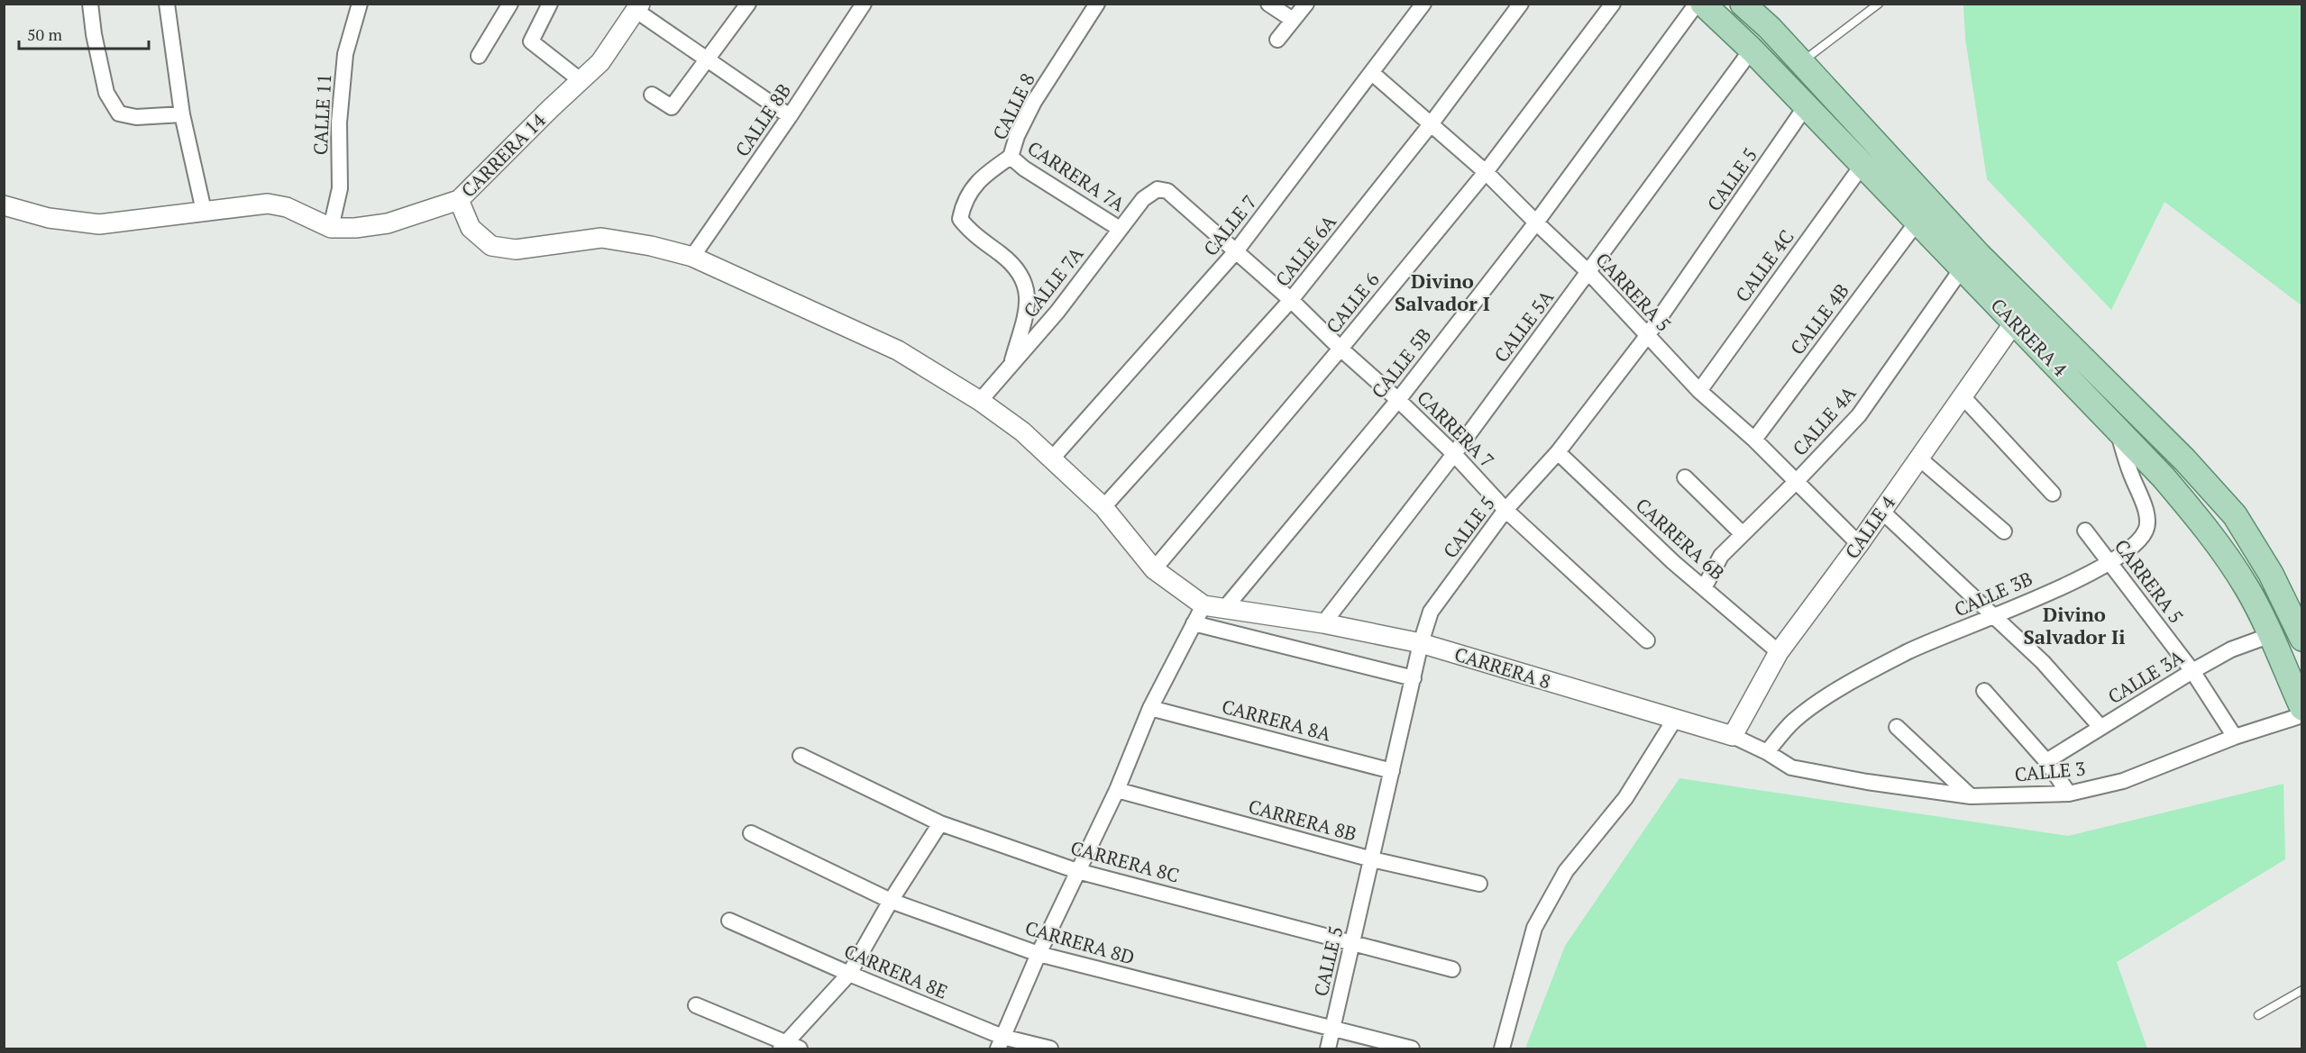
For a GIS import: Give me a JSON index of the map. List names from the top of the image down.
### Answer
{
  "streets": {
    "main road": ["CARRERA 4"],
    "street": [
      "CALLE 8",
      "CALLE 11",
      "CALLE 8B",
      "CARRERA 14",
      "CARRERA 7A",
      "CALLE 5",
      "CALLE 7",
      "CALLE 6A",
      "CALLE 4C",
      "CALLE 7A",
      "CARRERA 5",
      "CALLE 6",
      "CALLE 4B",
      "CALLE 5A",
      "CALLE 5B",
      "CALLE 4A",
      "CARRERA 7",
      "CALLE 4",
      "CARRERA 6B",
      "CALLE 3B",
      "CARRERA 8",
      "CALLE 3A",
      "CARRERA 8A",
      "CALLE 3",
      "CARRERA 8B",
      "CARRERA 8C",
      "CARRERA 8D",
      "CARRERA 8E"
    ]
  },
  "crossings": [
    ["CALLE 8", "CARRERA 7A"],
    ["CALLE 8", "CALLE 7A"],
    ["CALLE 11", "CARRERA 14"],
    ["CARRERA 7A", "CALLE 7A"],
    ["CALLE 5", "CARRERA 5"],
    ["CALLE 5", "CARRERA 4"],
    ["CALLE 5", "CARRERA 7"],
    ["CALLE 5", "CARRERA 6B"],
    ["CALLE 5", "CARRERA 8"],
    ["CALLE 5", "CARRERA 8A"],
    ["CALLE 5", "CARRERA 8B"],
    ["CALLE 5", "CARRERA 8C"],
    ["CALLE 5", "CARRERA 8D"],
    ["CALLE 7", "CARRERA 5"],
    ["CALLE 7", "CARRERA 7"],
    ["CALLE 6A", "CARRERA 5"],
    ["CALLE 6A", "CARRERA 7"],
    ["CALLE 4C", "CARRERA 5"],
    ["CALLE 4C", "CARRERA 4"],
    ["CALLE 7A", "CARRERA 7"],
    ["CARRERA 5", "CALLE 6"],
    ["CARRERA 5", "CALLE 4B"],
    ["CARRERA 5", "CALLE 5A"],
    ["CARRERA 5", "CALLE 5B"],
    ["CARRERA 5", "CALLE 4A"],
    ["CARRERA 5", "CALLE 4"],
    ["CARRERA 5", "CALLE 3B"],
    ["CARRERA 5", "CALLE 3A"],
    ["CARRERA 5", "CALLE 3"],
    ["CALLE 6", "CARRERA 7"],
    ["CALLE 4B", "CARRERA 4"],
    ["CALLE 5A", "CARRERA 4"],
    ["CALLE 5A", "CARRERA 7"],
    ["CALLE 5A", "CARRERA 8"],
    ["CARRERA 4", "CALLE 4A"],
    ["CARRERA 4", "CALLE 4"],
    ["CARRERA 4", "CALLE 3B"],
    ["CARRERA 4", "CALLE 3A"],
    ["CALLE 5B", "CARRERA 7"],
    ["CALLE 5B", "CARRERA 8"],
    ["CALLE 4A", "CARRERA 6B"],
    ["CALLE 4", "CARRERA 6B"],
    ["CALLE 4", "CARRERA 8"],
    ["CALLE 3B", "CARRERA 8"],
    ["CARRERA 8", "CALLE 3"]
  ],
  "districts": ["Divino Salvador I", "Divino Salvador Ii"],
  "scale_bar": "50 m"
}
